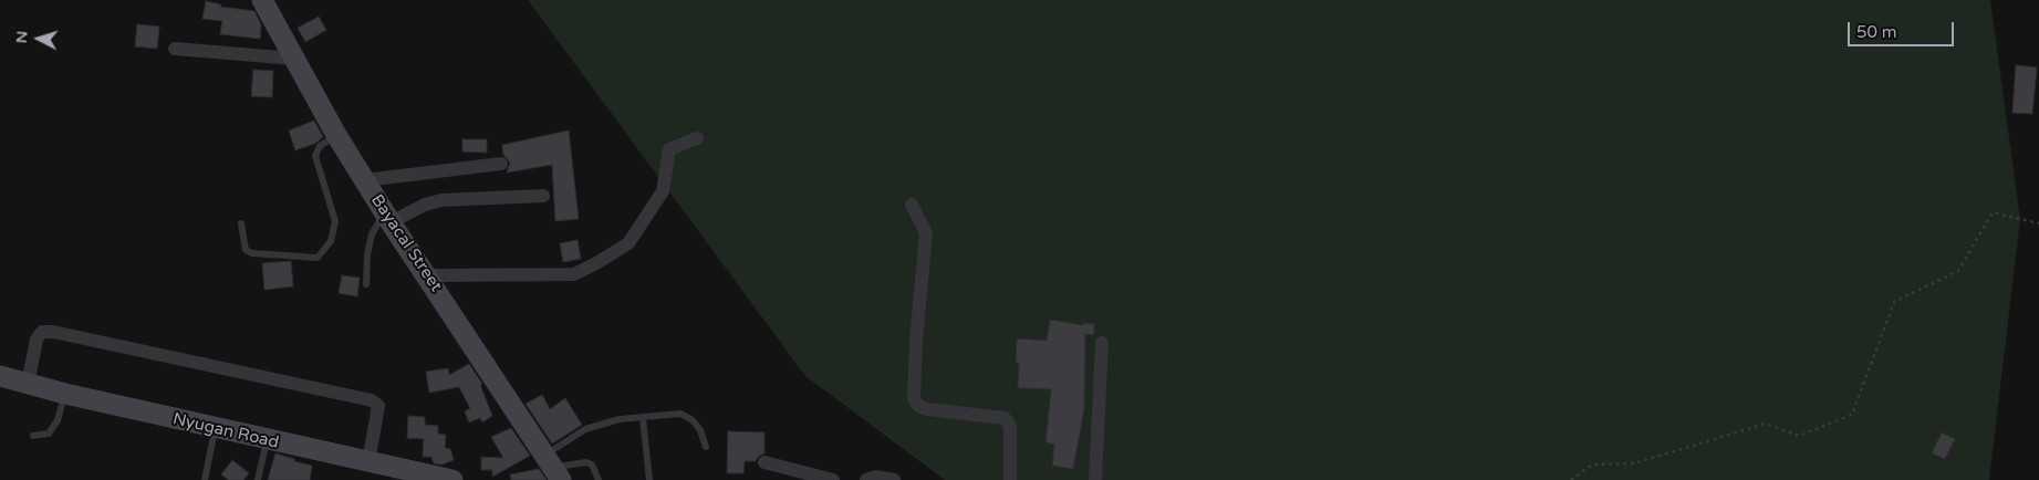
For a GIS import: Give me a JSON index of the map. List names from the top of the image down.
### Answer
{
  "streets": {
    "main road": ["Bayacal Street", "Nyugan Road"]
  },
  "scale_bar": "50 m",
  "north": "left"
}
